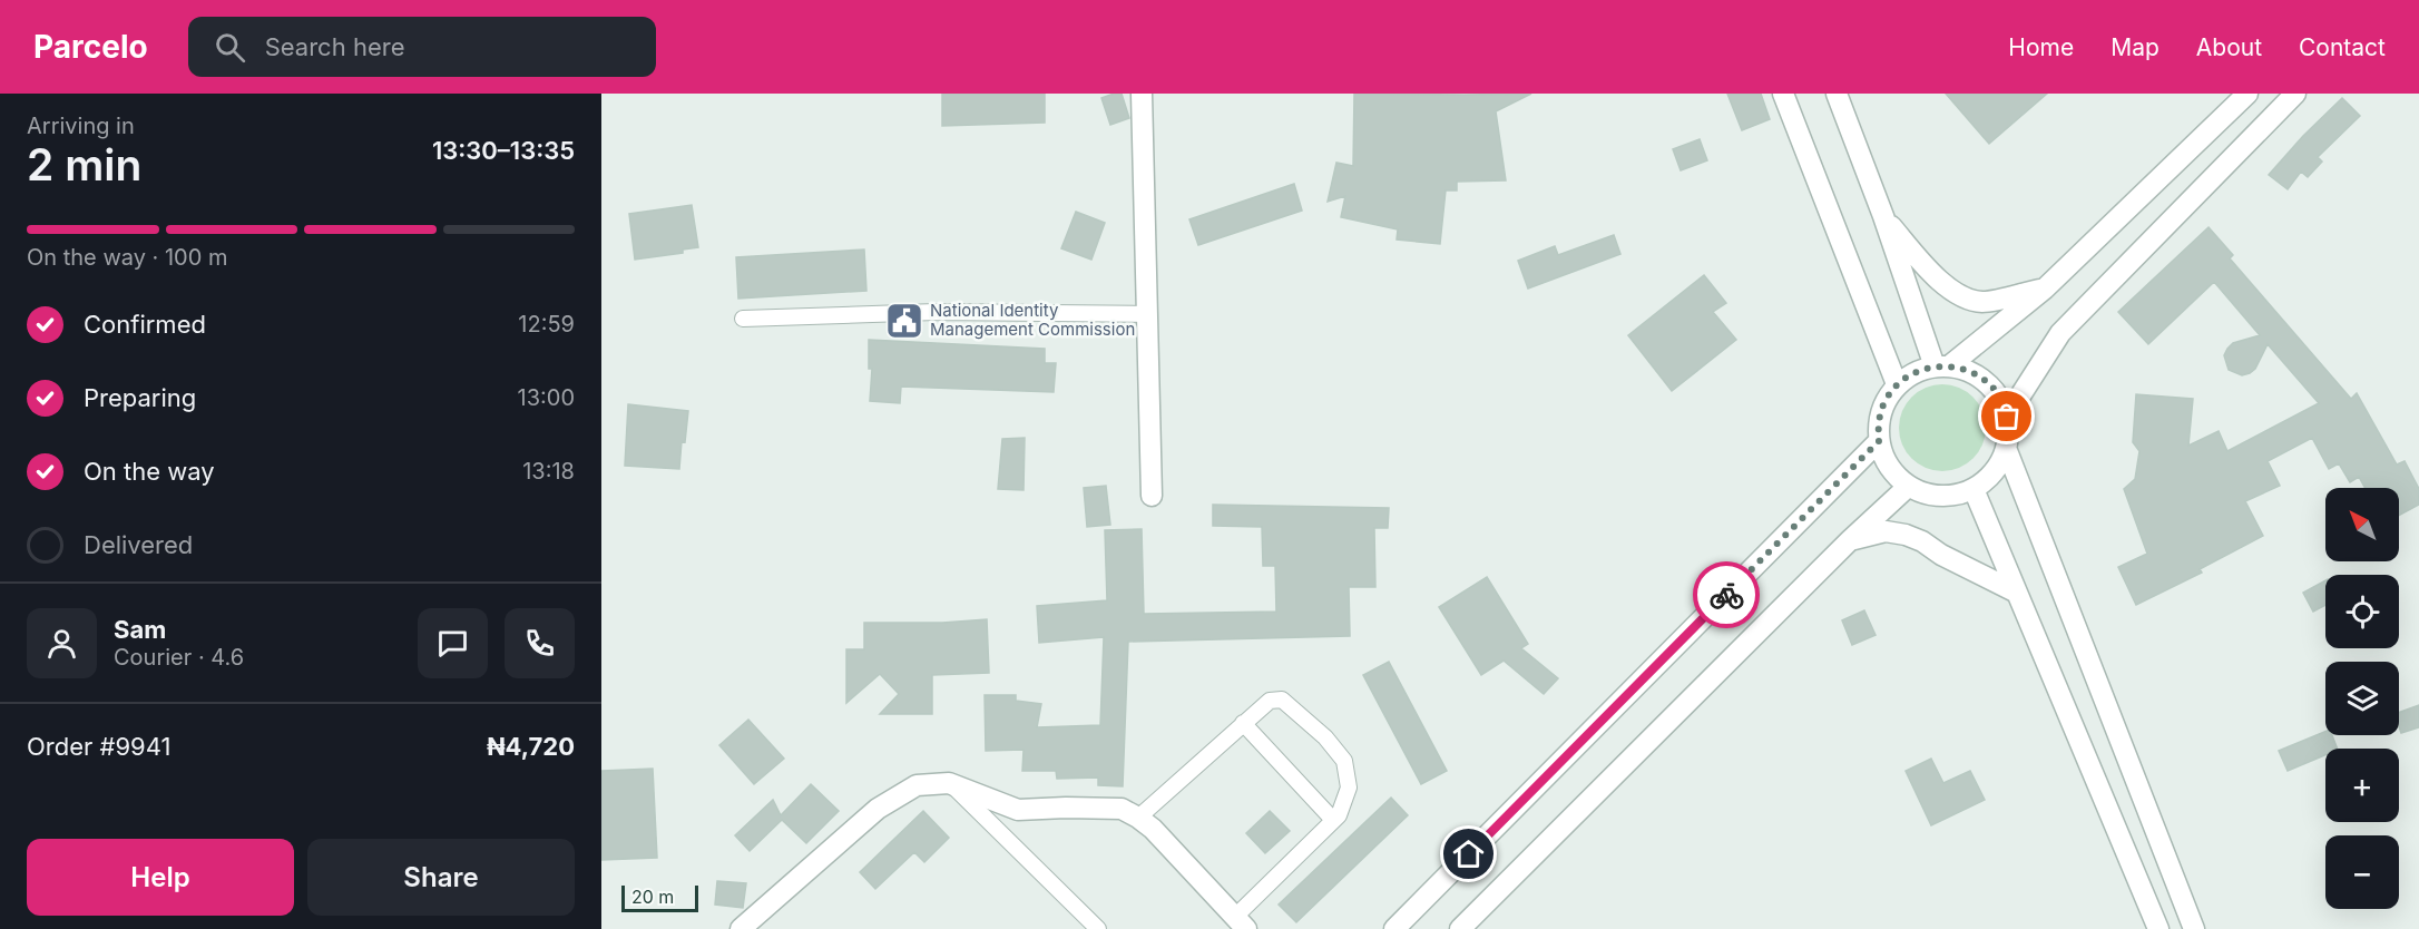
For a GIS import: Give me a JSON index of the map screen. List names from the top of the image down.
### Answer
{
  "places": {
    "public building": ["National Identity Management Commission"]
  },
  "scale_bar": "20 m",
  "north": "top left",
  "page": {
    "header": "Parcelo",
    "search": "Search here",
    "nav": [
      "Home",
      "Map",
      "About",
      "Contact"
    ],
    "heading": ["2 min", "Arriving in", "13:30–13:35"],
    "panel": [
      "Sam",
      "Courier · 4.6",
      "Order #9941",
      "₦4,720"
    ],
    "bar": "On the way · 100 m",
    "list": [
      ["Confirmed", "12:59"],
      ["Preparing", "13:00"],
      ["On the way", "13:18"],
      "Delivered"
    ],
    "map_buttons": ["+", "−"],
    "buttons": ["Help", "Share"],
    "scale": "20 m"
  }
}
